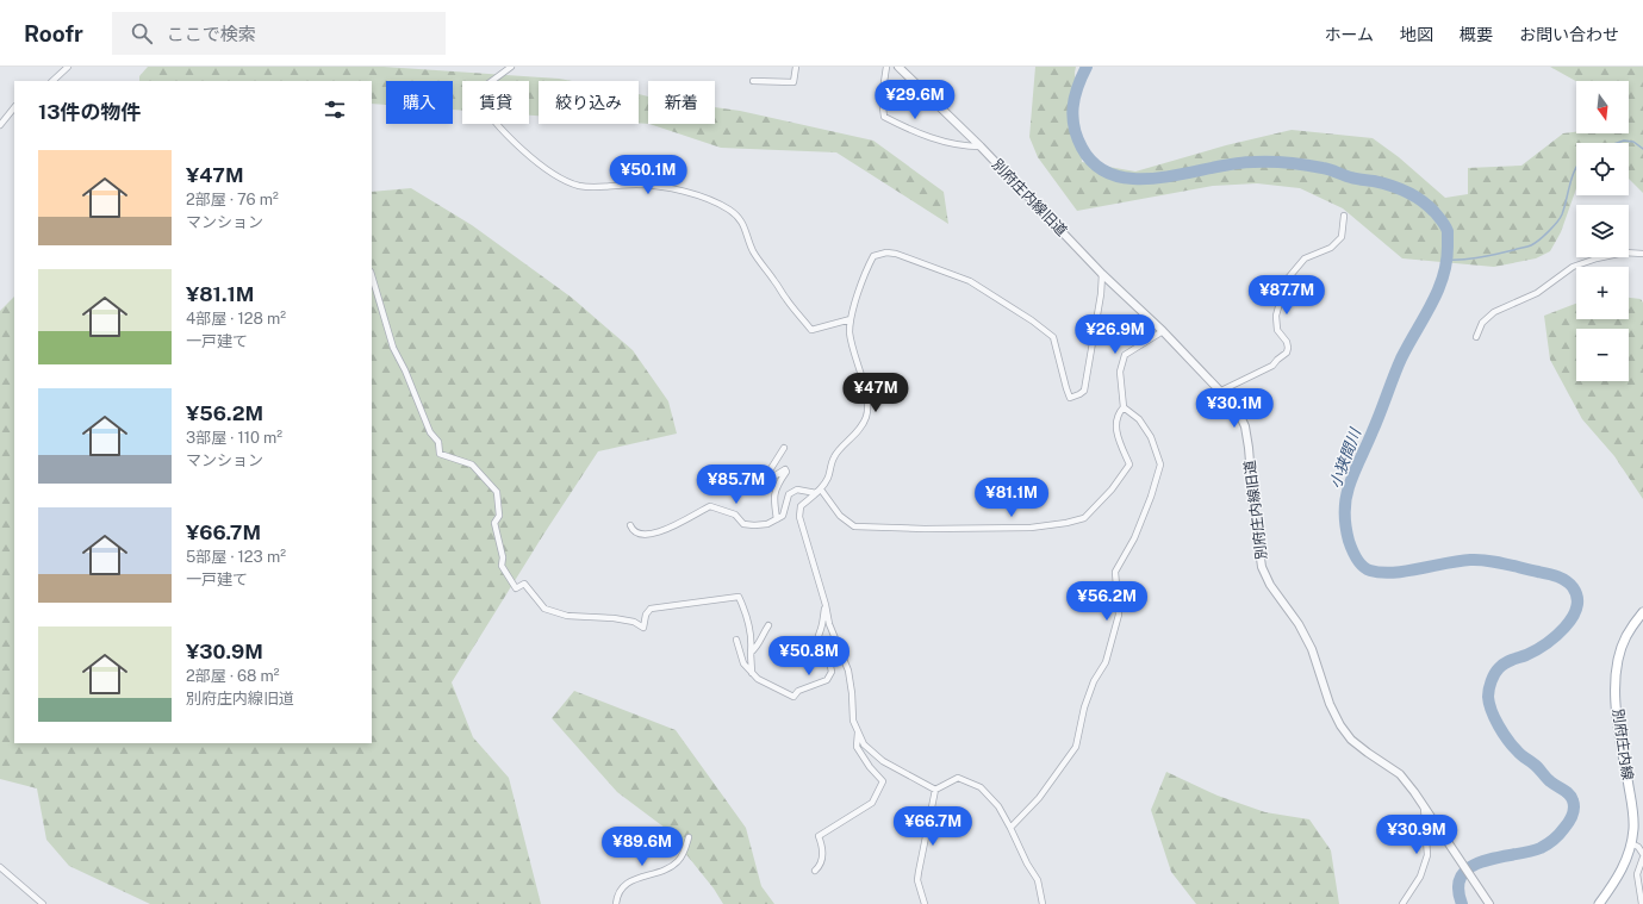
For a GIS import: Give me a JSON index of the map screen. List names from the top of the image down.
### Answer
{
  "streets": {
    "main road": ["別府庄内線"],
    "street": ["別府庄内線旧道"]
  },
  "water": ["小狭間川"],
  "north": "bottom",
  "page": {
    "header": "Roofr",
    "search": "ここで検索",
    "nav": [
      "ホーム",
      "地図",
      "概要",
      "お問い合わせ"
    ],
    "price": [
      "¥29.6M",
      "¥50.1M",
      "¥87.7M",
      "¥26.9M",
      "¥47M",
      "¥30.1M",
      "¥85.7M",
      "¥81.1M",
      "¥56.2M",
      "¥50.8M",
      "¥66.7M",
      "¥30.9M",
      "¥89.6M"
    ],
    "map_buttons": ["+", "−"],
    "chip": [
      "購入",
      "賃貸",
      "絞り込み",
      "新着"
    ],
    "heading": "13件の物件",
    "list": [
      {
        "name": "¥47M",
        "note": "2部屋 · 76 m² · マンション"
      },
      {
        "name": "¥81.1M",
        "note": "4部屋 · 128 m² · 一戸建て"
      },
      {
        "name": "¥56.2M",
        "note": "3部屋 · 110 m² · マンション"
      },
      {
        "name": "¥66.7M",
        "note": "5部屋 · 123 m² · 一戸建て"
      },
      {
        "name": "¥30.9M",
        "note": "2部屋 · 68 m² · 別府庄内線旧道"
      }
    ]
  }
}
